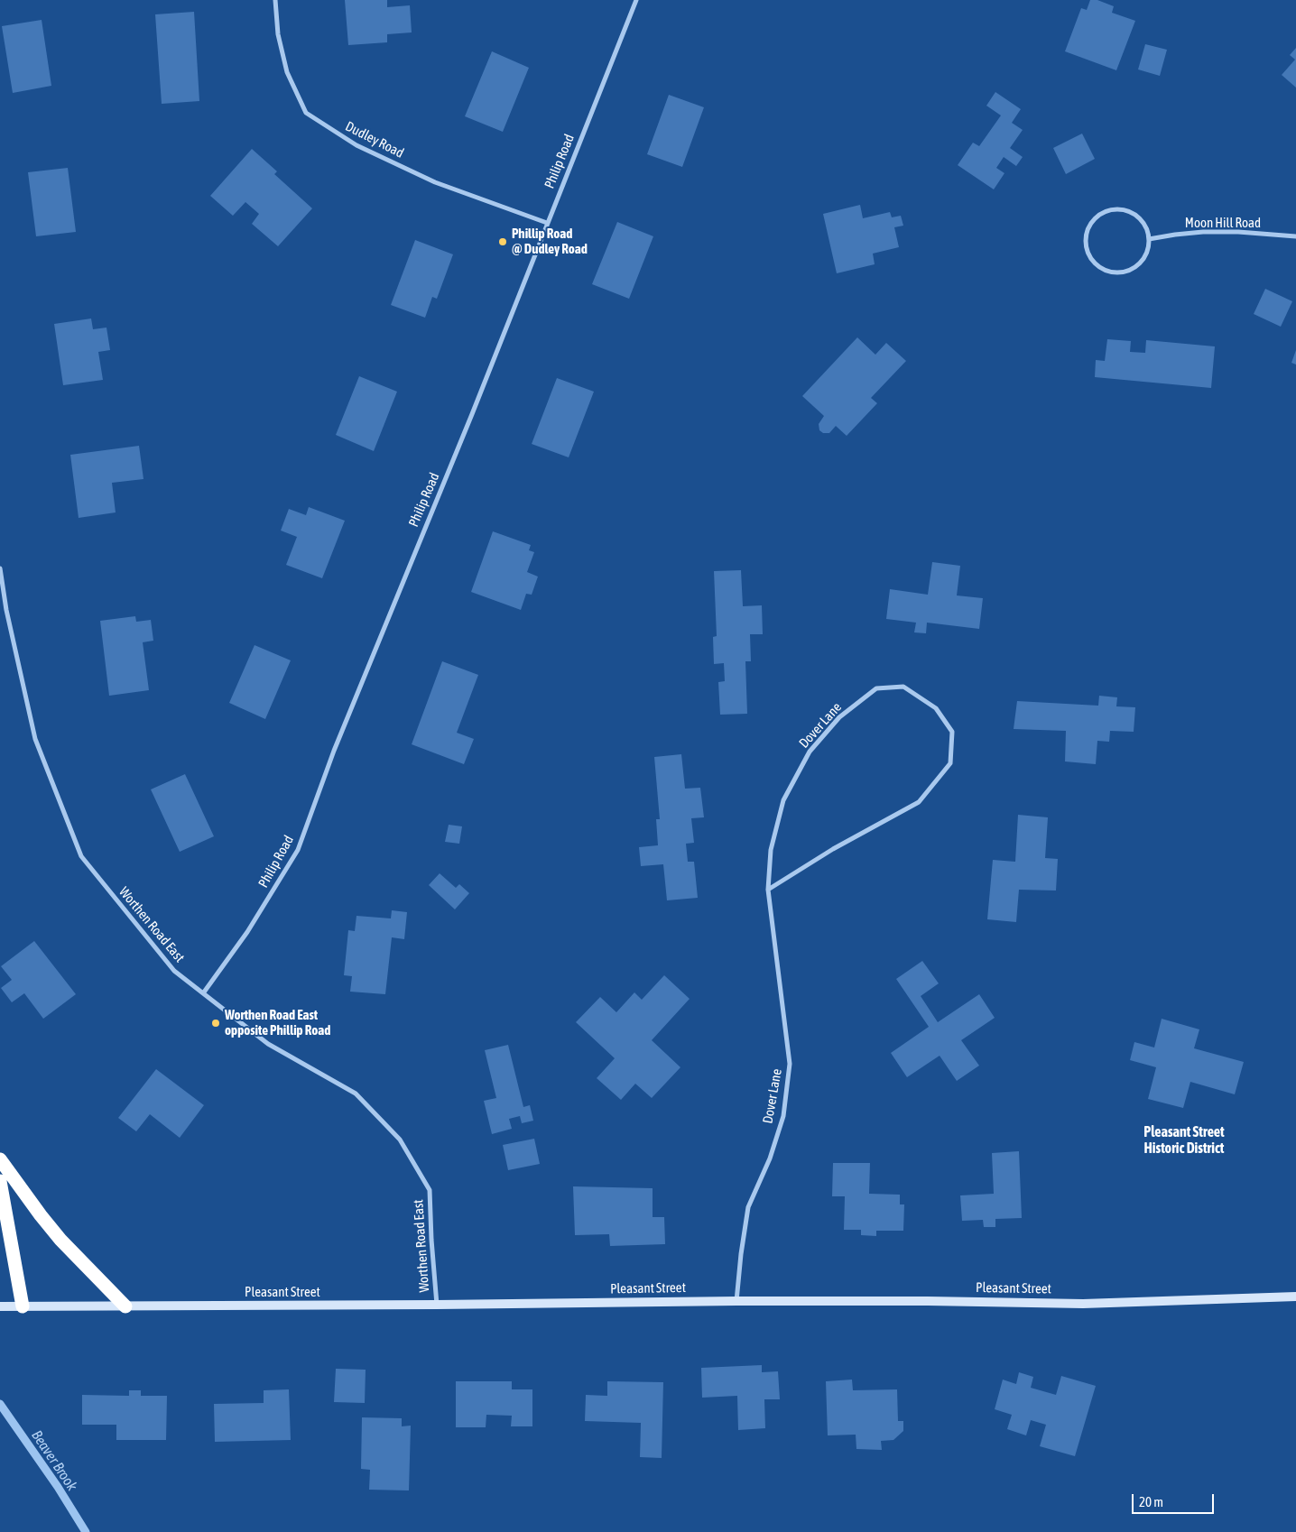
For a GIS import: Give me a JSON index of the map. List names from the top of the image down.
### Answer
{
  "streets": {
    "street": [
      "Dudley Road",
      "Philip Road",
      "Moon Hill Road",
      "Dover Lane",
      "Worthen Road East",
      "Pleasant Street"
    ]
  },
  "crossings": [
    ["Dudley Road", "Philip Road"],
    ["Philip Road", "Worthen Road East"],
    ["Dover Lane", "Pleasant Street"],
    ["Worthen Road East", "Pleasant Street"]
  ],
  "districts": ["Pleasant Street Historic District"],
  "water": ["Beaver Brook"],
  "places": ["Phillip Road @ Dudley Road", "Worthen Road East opposite Phillip Road"],
  "scale_bar": "20 m"
}
